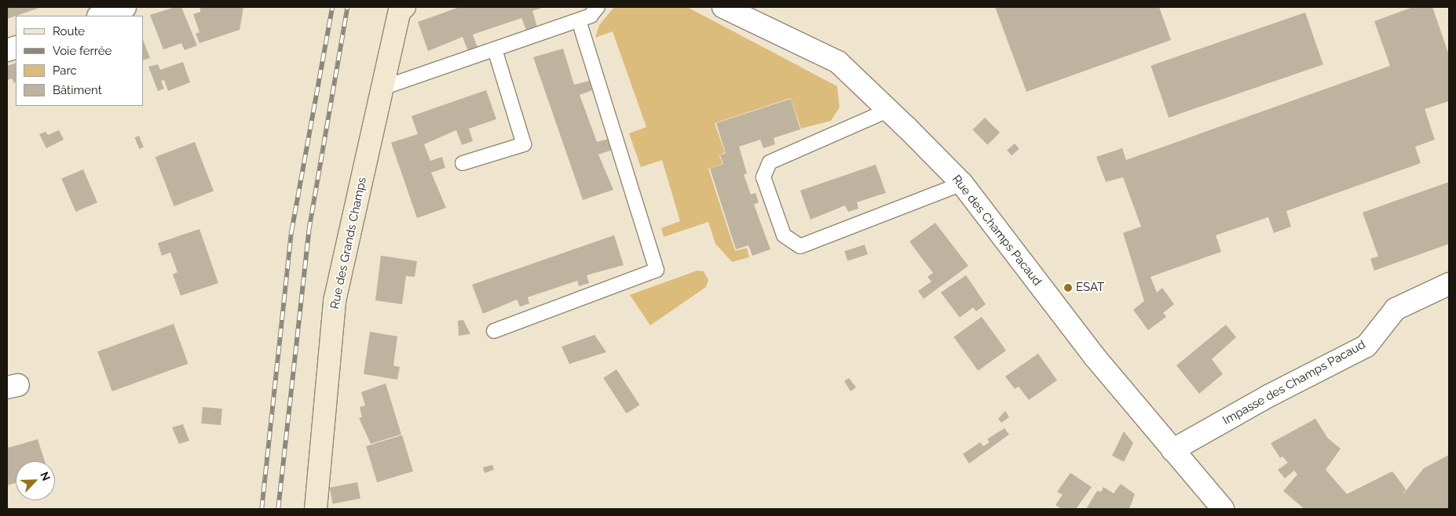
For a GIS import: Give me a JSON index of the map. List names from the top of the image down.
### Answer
{
  "streets": {
    "street": ["Rue des Champs Pacaud", "Rue des Grands Champs", "Impasse des Champs Pacaud"]
  },
  "crossings": [
    ["Rue des Champs Pacaud", "Impasse des Champs Pacaud"]
  ],
  "places": ["ESAT"],
  "legend": [
    "Route",
    "Voie ferrée",
    "Parc",
    "Bâtiment"
  ],
  "north": "top right"
}
